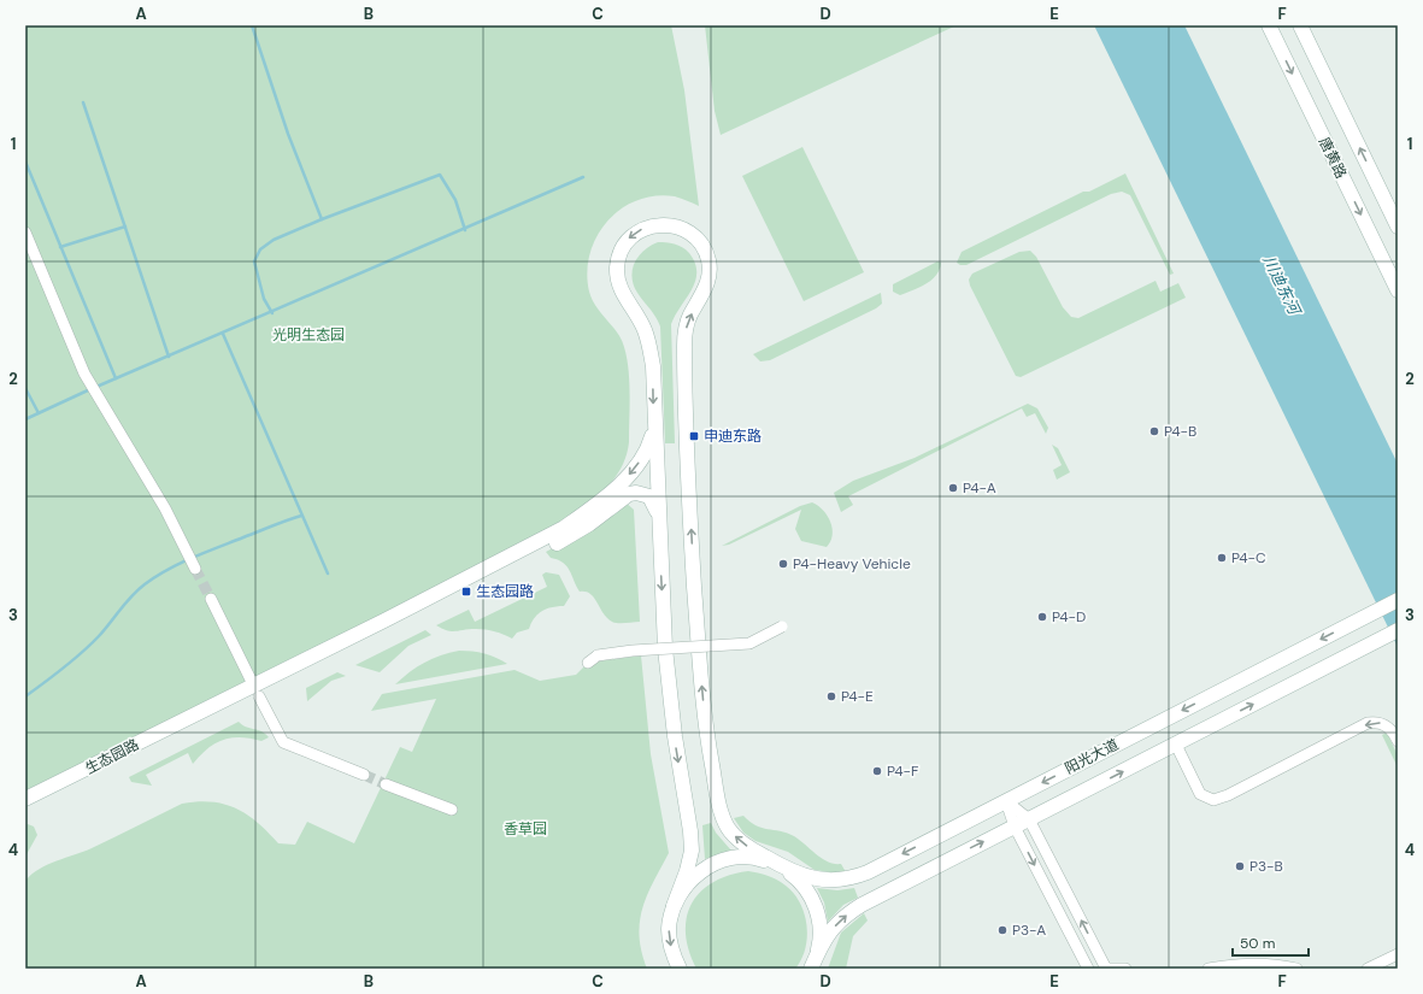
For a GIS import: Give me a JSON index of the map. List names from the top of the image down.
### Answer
{
  "streets": {
    "street": ["唐黄路", "生态园路", "阳光大道"]
  },
  "water": ["川迪东河"],
  "parks": ["光明生态园", "香草园"],
  "places": {
    "other": [
      "P4-B",
      "P4-A",
      "P4-C",
      "P4-Heavy Vehicle",
      "P4-D",
      "P4-E",
      "P4-F",
      "P3-B",
      "P3-A"
    ],
    "transit": ["申迪东路", "生态园路"]
  },
  "scale_bar": "50 m",
  "grid": {
    "columns": [
      "A",
      "B",
      "C",
      "D",
      "E",
      "F"
    ],
    "rows": [
      "1",
      "2",
      "3",
      "4"
    ]
  }
}
